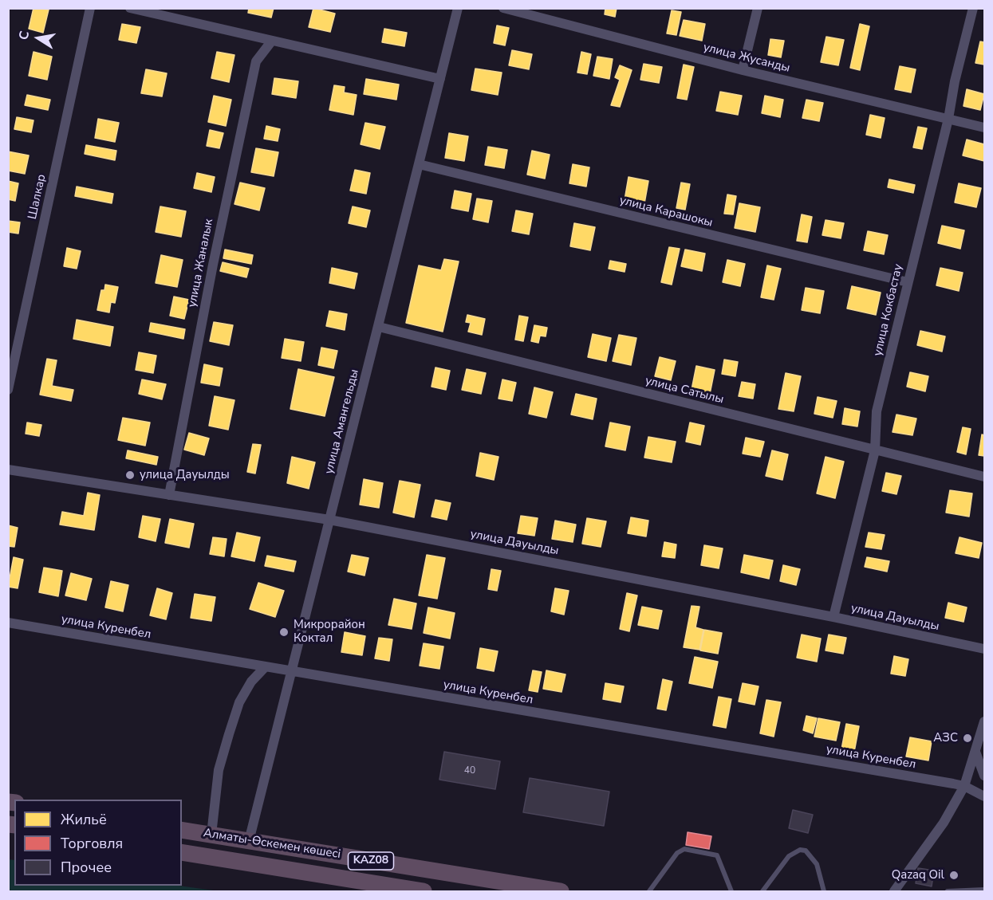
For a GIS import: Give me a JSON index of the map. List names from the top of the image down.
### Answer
{
  "streets": {
    "highway": ["Алматы-Өскемен көшесі", "KAZ08"],
    "street": [
      "улица Жусанды",
      "Шалкар",
      "улица Карашокы",
      "улица Жаналык",
      "улица Кокбастау",
      "улица Сатылы",
      "улица Амангельды",
      "улица Дауылды",
      "улица Куренбел"
    ]
  },
  "crossings": [
    ["улица Жусанды", "улица Кокбастау"],
    ["улица Карашокы", "улица Кокбастау"],
    ["улица Карашокы", "улица Амангельды"],
    ["улица Жаналык", "улица Дауылды"],
    ["улица Кокбастау", "улица Сатылы"],
    ["улица Кокбастау", "улица Дауылды"],
    ["улица Сатылы", "улица Амангельды"],
    ["улица Амангельды", "улица Дауылды"],
    ["улица Амангельды", "улица Куренбел"],
    ["улица Амангельды", "Алматы-Өскемен көшесі"]
  ],
  "places": [
    "улица Дауылды",
    "Микрорайон Коктал",
    "АЗС",
    "Qazaq Oil"
  ],
  "house_numbers": ["40"],
  "legend": ["Жильё", "Торговля", "Прочее"],
  "north": "left"
}
